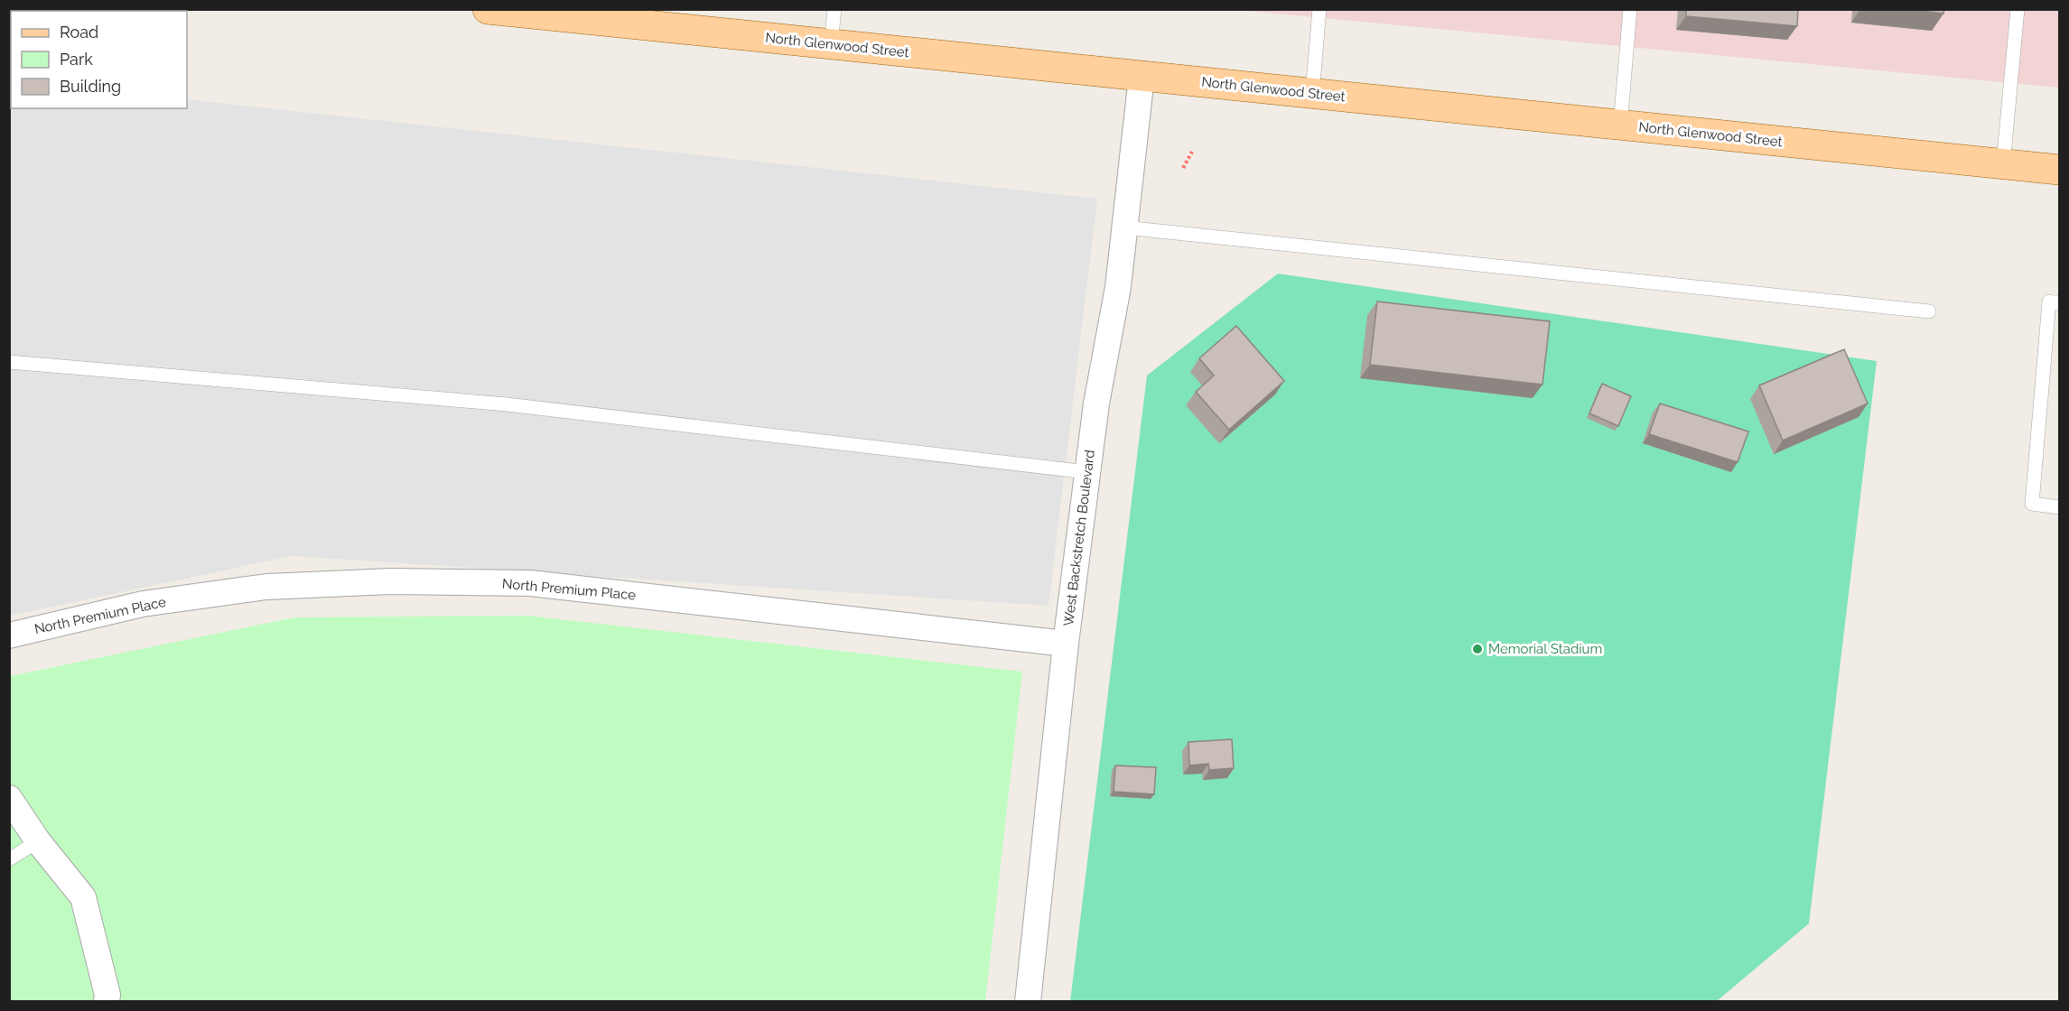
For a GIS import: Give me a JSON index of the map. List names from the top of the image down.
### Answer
{
  "streets": {
    "main road": ["North Glenwood Street"],
    "street": ["West Backstretch Boulevard", "North Premium Place"]
  },
  "crossings": [
    ["North Glenwood Street", "West Backstretch Boulevard"],
    ["West Backstretch Boulevard", "North Premium Place"]
  ],
  "places": ["Memorial Stadium"],
  "legend": ["Road", "Park", "Building"]
}
